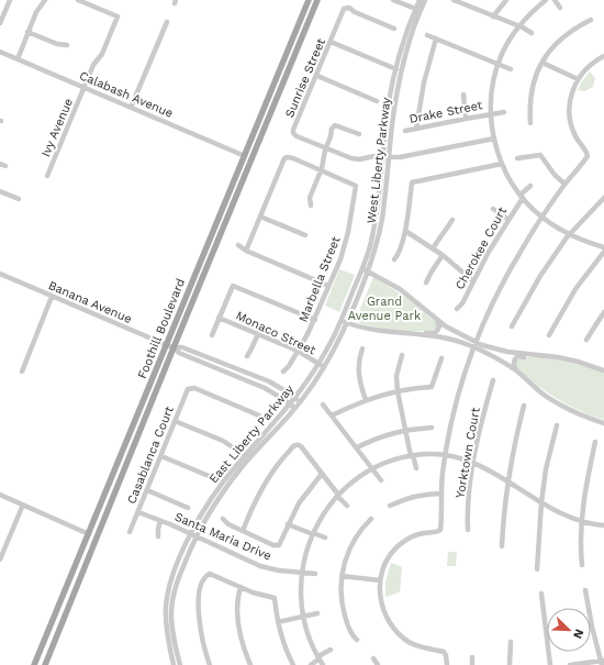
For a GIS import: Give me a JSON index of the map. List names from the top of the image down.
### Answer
{
  "streets": {
    "main road": ["Foothill Boulevard"],
    "street": [
      "Sunrise Street",
      "Calabash Avenue",
      "Drake Street",
      "Ivy Avenue",
      "West Liberty Parkway",
      "Cherokee Court",
      "Marbella Street",
      "Banana Avenue",
      "Monaco Street",
      "East Liberty Parkway",
      "Yorktown Court",
      "Casablanca Court",
      "Santa Maria Drive"
    ]
  },
  "crossings": [
    ["Sunrise Street", "West Liberty Parkway"],
    ["Calabash Avenue", "Ivy Avenue"],
    ["Calabash Avenue", "Foothill Boulevard"],
    ["West Liberty Parkway", "East Liberty Parkway"],
    ["Marbella Street", "Monaco Street"],
    ["Banana Avenue", "Foothill Boulevard"],
    ["Banana Avenue", "East Liberty Parkway"],
    ["Monaco Street", "East Liberty Parkway"],
    ["East Liberty Parkway", "Santa Maria Drive"],
    ["Casablanca Court", "Santa Maria Drive"]
  ],
  "parks": ["Grand Avenue Park"],
  "north": "bottom right"
}
